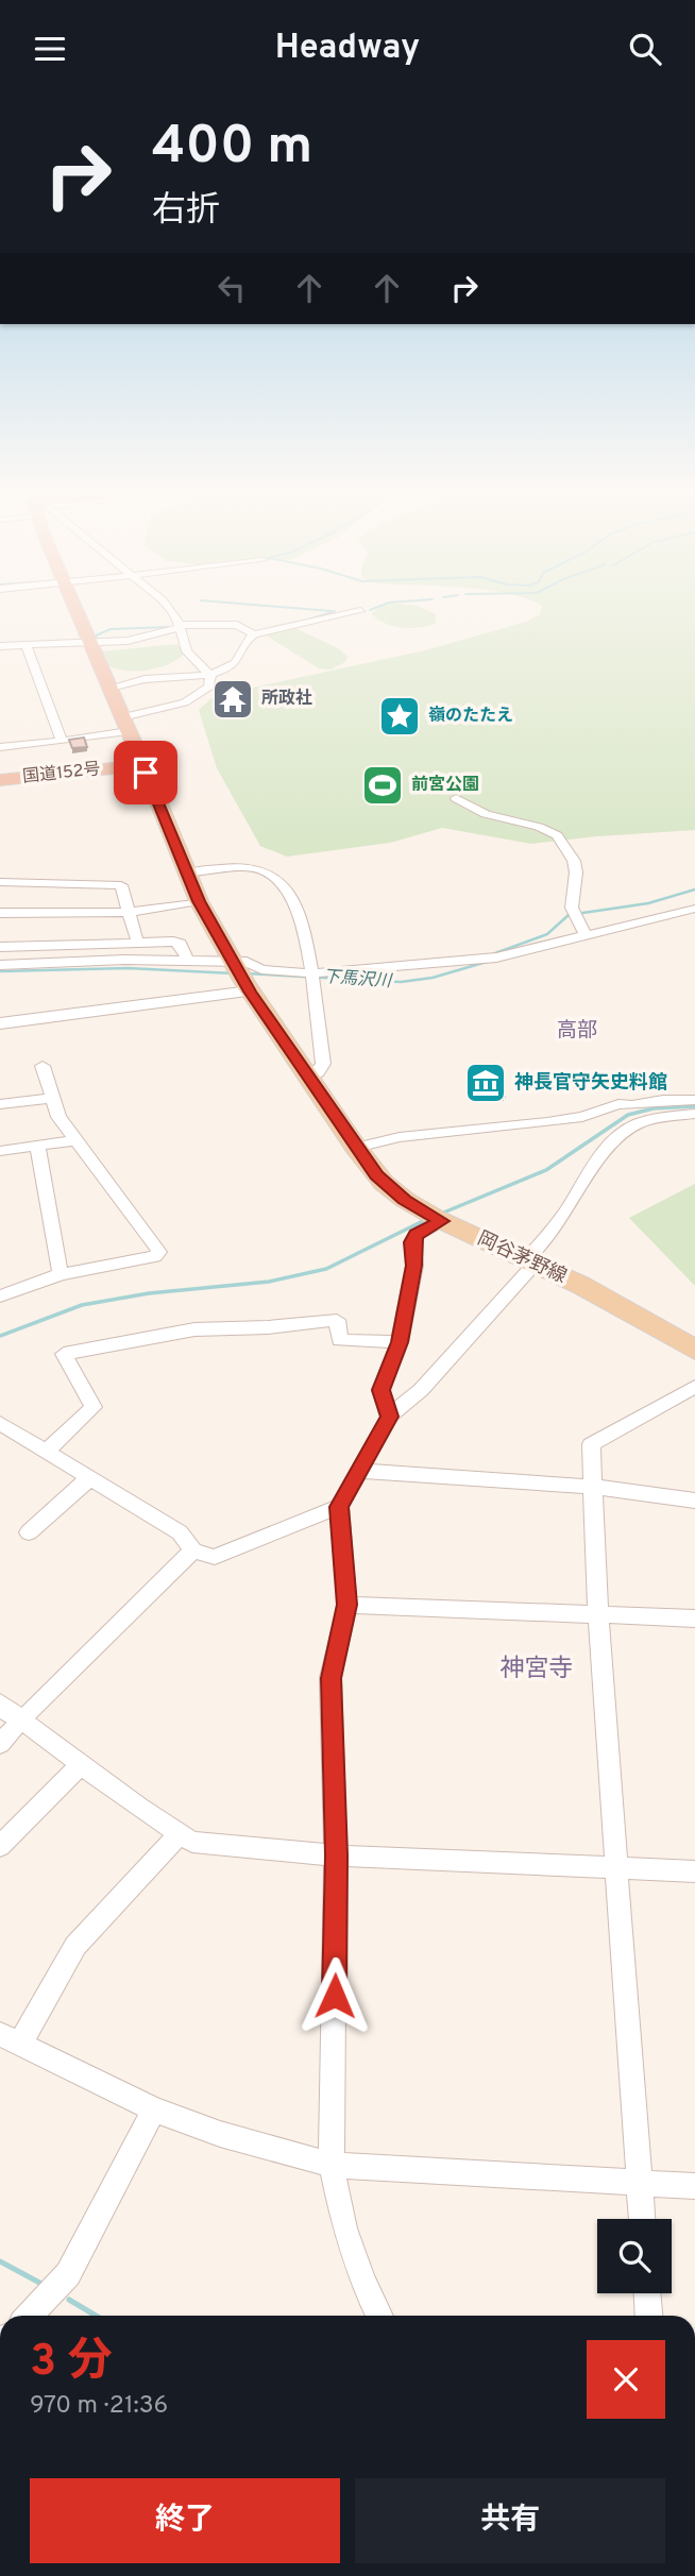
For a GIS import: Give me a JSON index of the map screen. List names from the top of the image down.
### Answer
{
  "streets": {
    "highway": ["国道152号"],
    "main road": ["岡谷茅野線"]
  },
  "crossings": [
    ["国道152号", "岡谷茅野線"]
  ],
  "districts": ["高部", "神宮寺"],
  "water": ["下馬沢川"],
  "places": {
    "temple": ["所政社"],
    "place": ["嶺のたたえ"],
    "sports": ["前宮公園"],
    "museum": ["神長官守矢史料館"]
  },
  "page": {
    "header": "Headway",
    "turn": ["400 m", "右折"],
    "heading": ["3 分", "970 m · 21:36"],
    "buttons": ["終了", "共有"]
  }
}
